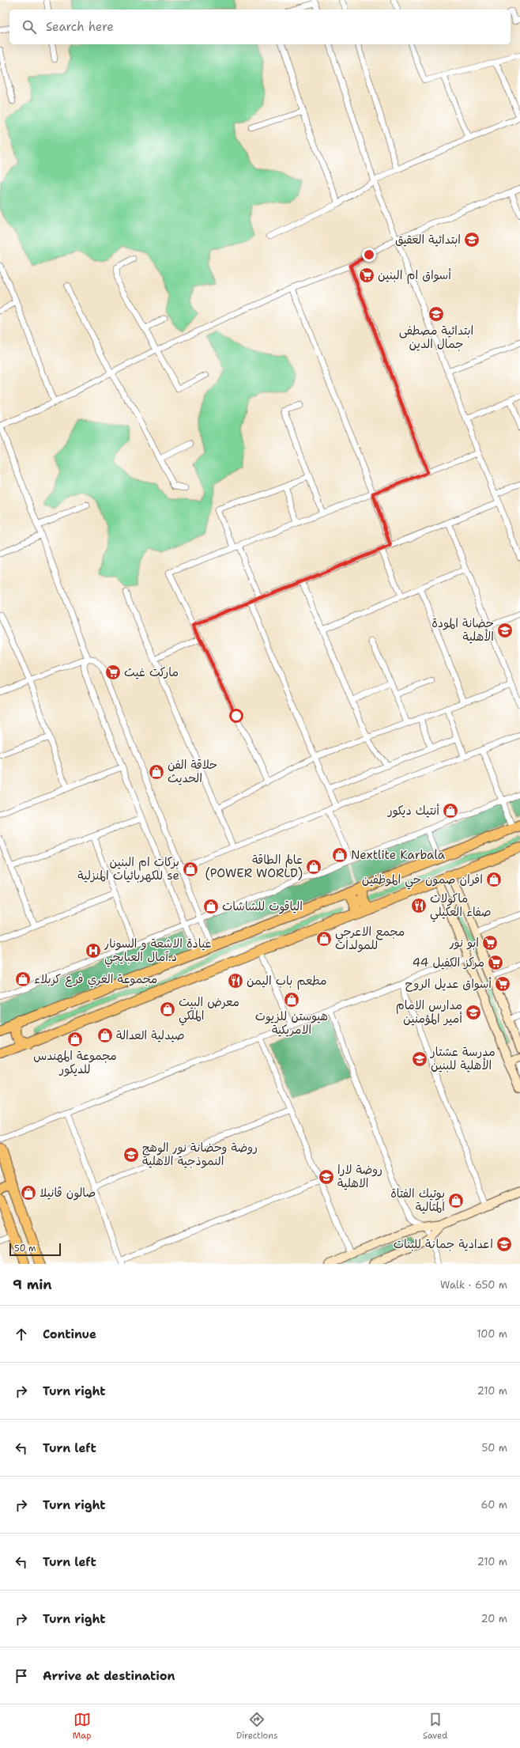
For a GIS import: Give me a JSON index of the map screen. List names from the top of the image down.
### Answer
{
  "places": {
    "school or university": [
      "ابتدائية العقيق",
      "ابتدائية مصطفى جمال الدين",
      "حضانة المودة الأهلية",
      "مدارس الامام أمير المؤمنين",
      "مدرسة عشتار الأهلية للبنين",
      "روضة وحضانة نور الوهج النموذجية الاهلية",
      "روضة لارا الاهلية",
      "اعدادية جمانة للبنات"
    ],
    "supermarket": [
      "أسواق ام البنين",
      "ماركت غيث",
      "ابو نور",
      "مركز الكفيل 44",
      "أسواق عديل الروح"
    ],
    "shop": [
      "حلاقة الفن الحديث",
      "أنتيك ديكور",
      "Nextlite Karbala",
      "عالم الطاقة (POWER WORLD)",
      "بركات ام البنين للكهربائيات المنزلية se",
      "افران صمون حي الموظفين",
      "الياقوت للشاشات",
      "مجمع الاعرجي للمولدات",
      "مجموعة الغري فرع كربلاء",
      "هيوستن للزيوت الامريكية",
      "معرض البيت الملكي",
      "صيدلية العدالة",
      "مجموعة المهندس للديكور",
      "صالون ڤانيلا",
      "بوتيك الفتاة المثالية"
    ],
    "restaurant": ["ماكولات صفاء العكيلي", "مطعم باب اليمن"],
    "hospital": ["عيادة الاشعة و السونار د.آمال العبايجي"]
  },
  "scale_bar": "50 m",
  "page": {
    "search": "Search here",
    "scale": "50 m",
    "heading": ["9 min", "Walk · 650 m"],
    "list": [
      ["Continue", "100 m"],
      ["Turn right", "210 m"],
      ["Turn left", "50 m"],
      ["Turn right", "60 m"],
      ["Turn left", "210 m"],
      ["Turn right", "20 m"],
      "Arrive at destination"
    ],
    "nav": ["Map", "Directions", "Saved"]
  }
}
